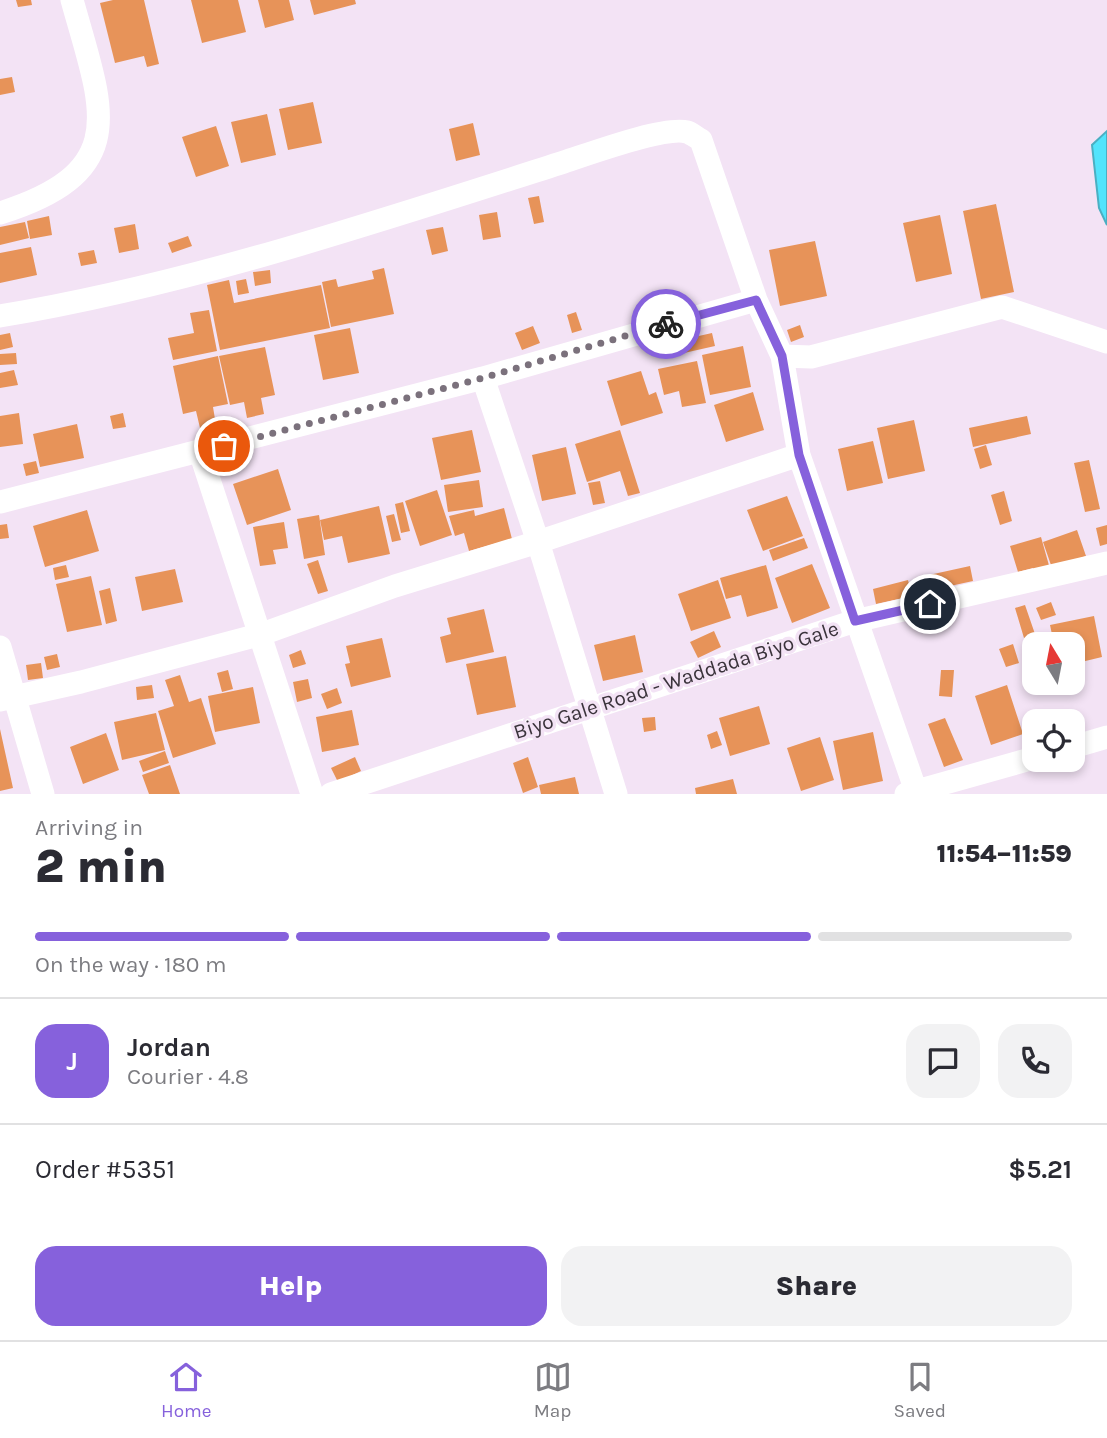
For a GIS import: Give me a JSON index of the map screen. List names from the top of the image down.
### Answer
{
  "streets": {
    "street": ["Biyo Gale Road - Waddada Biyo Gale"]
  },
  "north": "top",
  "page": {
    "heading": ["2 min", "Arriving in", "11:54–11:59"],
    "panel": [
      "Jordan",
      "Courier · 4.8",
      "Order #5351",
      "$5.21"
    ],
    "bar": "On the way · 180 m",
    "round": "J",
    "buttons": ["Help", "Share"],
    "tabs": ["Home", "Map", "Saved"]
  }
}
